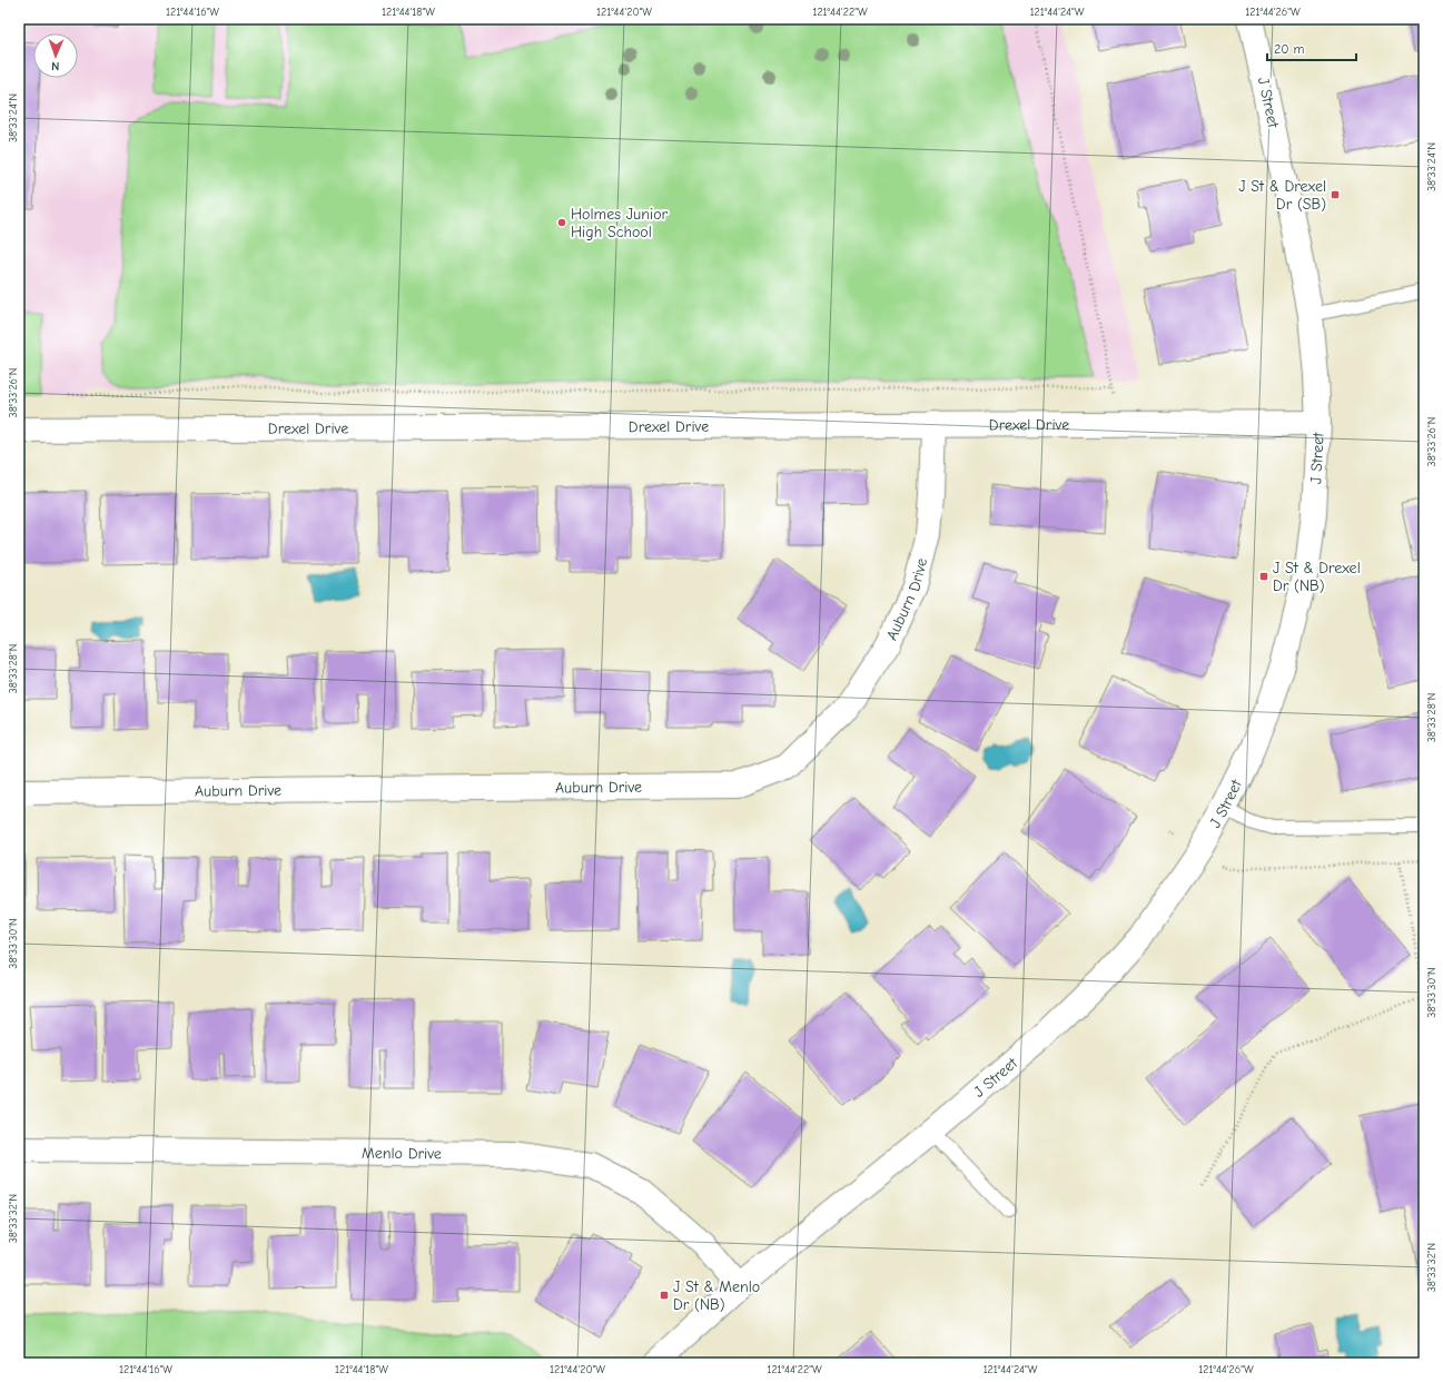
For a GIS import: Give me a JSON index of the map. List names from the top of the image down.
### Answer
{
  "streets": {
    "street": [
      "J Street",
      "Drexel Drive",
      "Auburn Drive",
      "Menlo Drive"
    ]
  },
  "crossings": [
    ["J Street", "Drexel Drive"],
    ["J Street", "Menlo Drive"],
    ["Drexel Drive", "Auburn Drive"]
  ],
  "places": {
    "transit": ["J St & Drexel Dr (SB)", "J St & Drexel Dr (NB)", "J St & Menlo Dr (NB)"],
    "other": ["Holmes Junior High School"]
  },
  "scale_bar": "20 m",
  "north": "bottom",
  "coordinates": [
    "121°44'16\"W",
    "121°44'18\"W",
    "121°44'20\"W",
    "121°44'22\"W",
    "121°44'24\"W",
    "121°44'26\"W",
    "38°33'24\"N",
    "38°33'26\"N",
    "38°33'28\"N",
    "38°33'30\"N",
    "38°33'32\"N"
  ]
}
